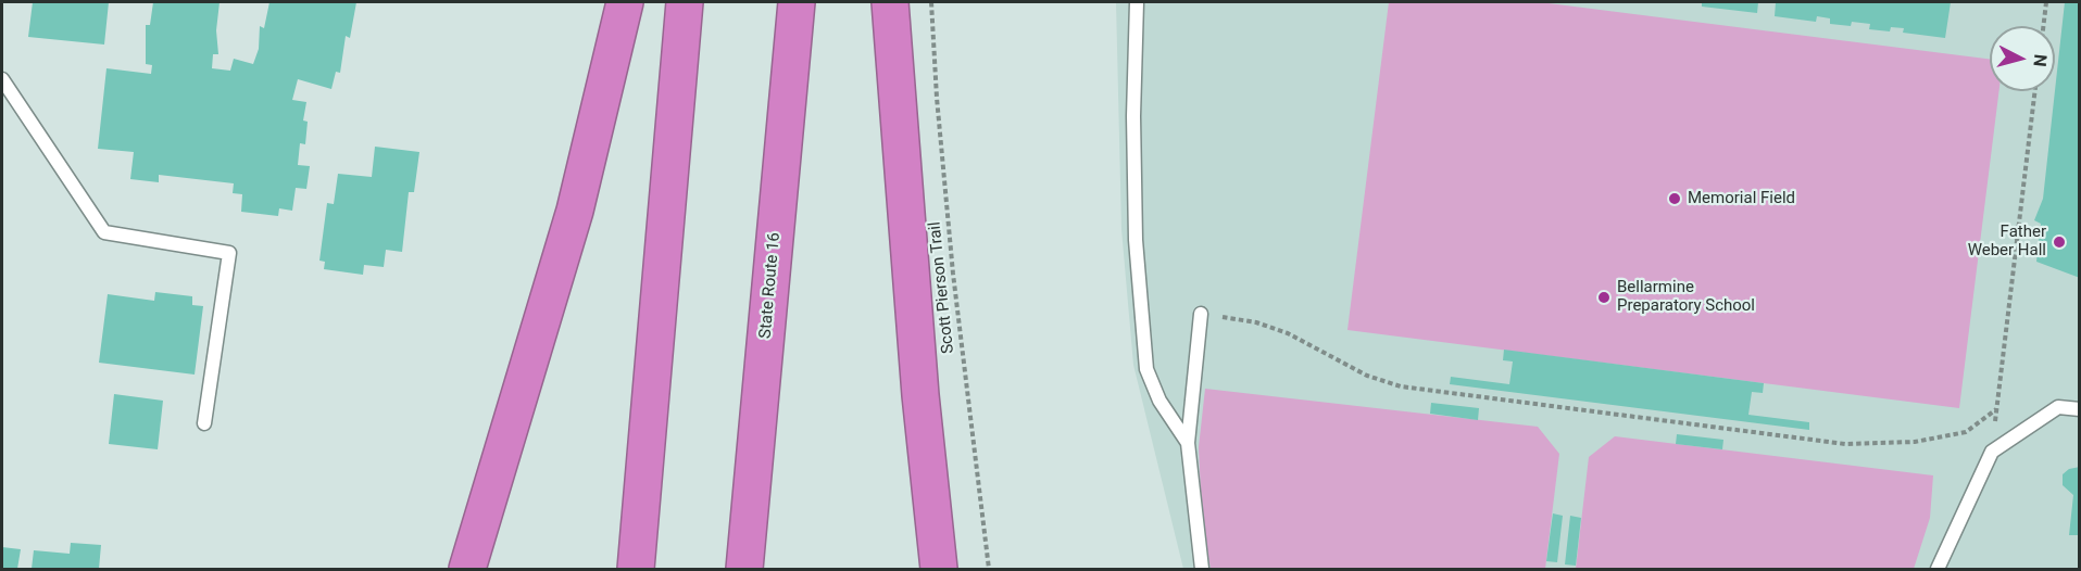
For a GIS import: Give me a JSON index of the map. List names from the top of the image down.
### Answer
{
  "streets": {
    "highway": ["State Route 16"],
    "path": ["Scott Pierson Trail"]
  },
  "places": ["Memorial Field", "Father Weber Hall", "Bellarmine Preparatory School"],
  "north": "right"
}
